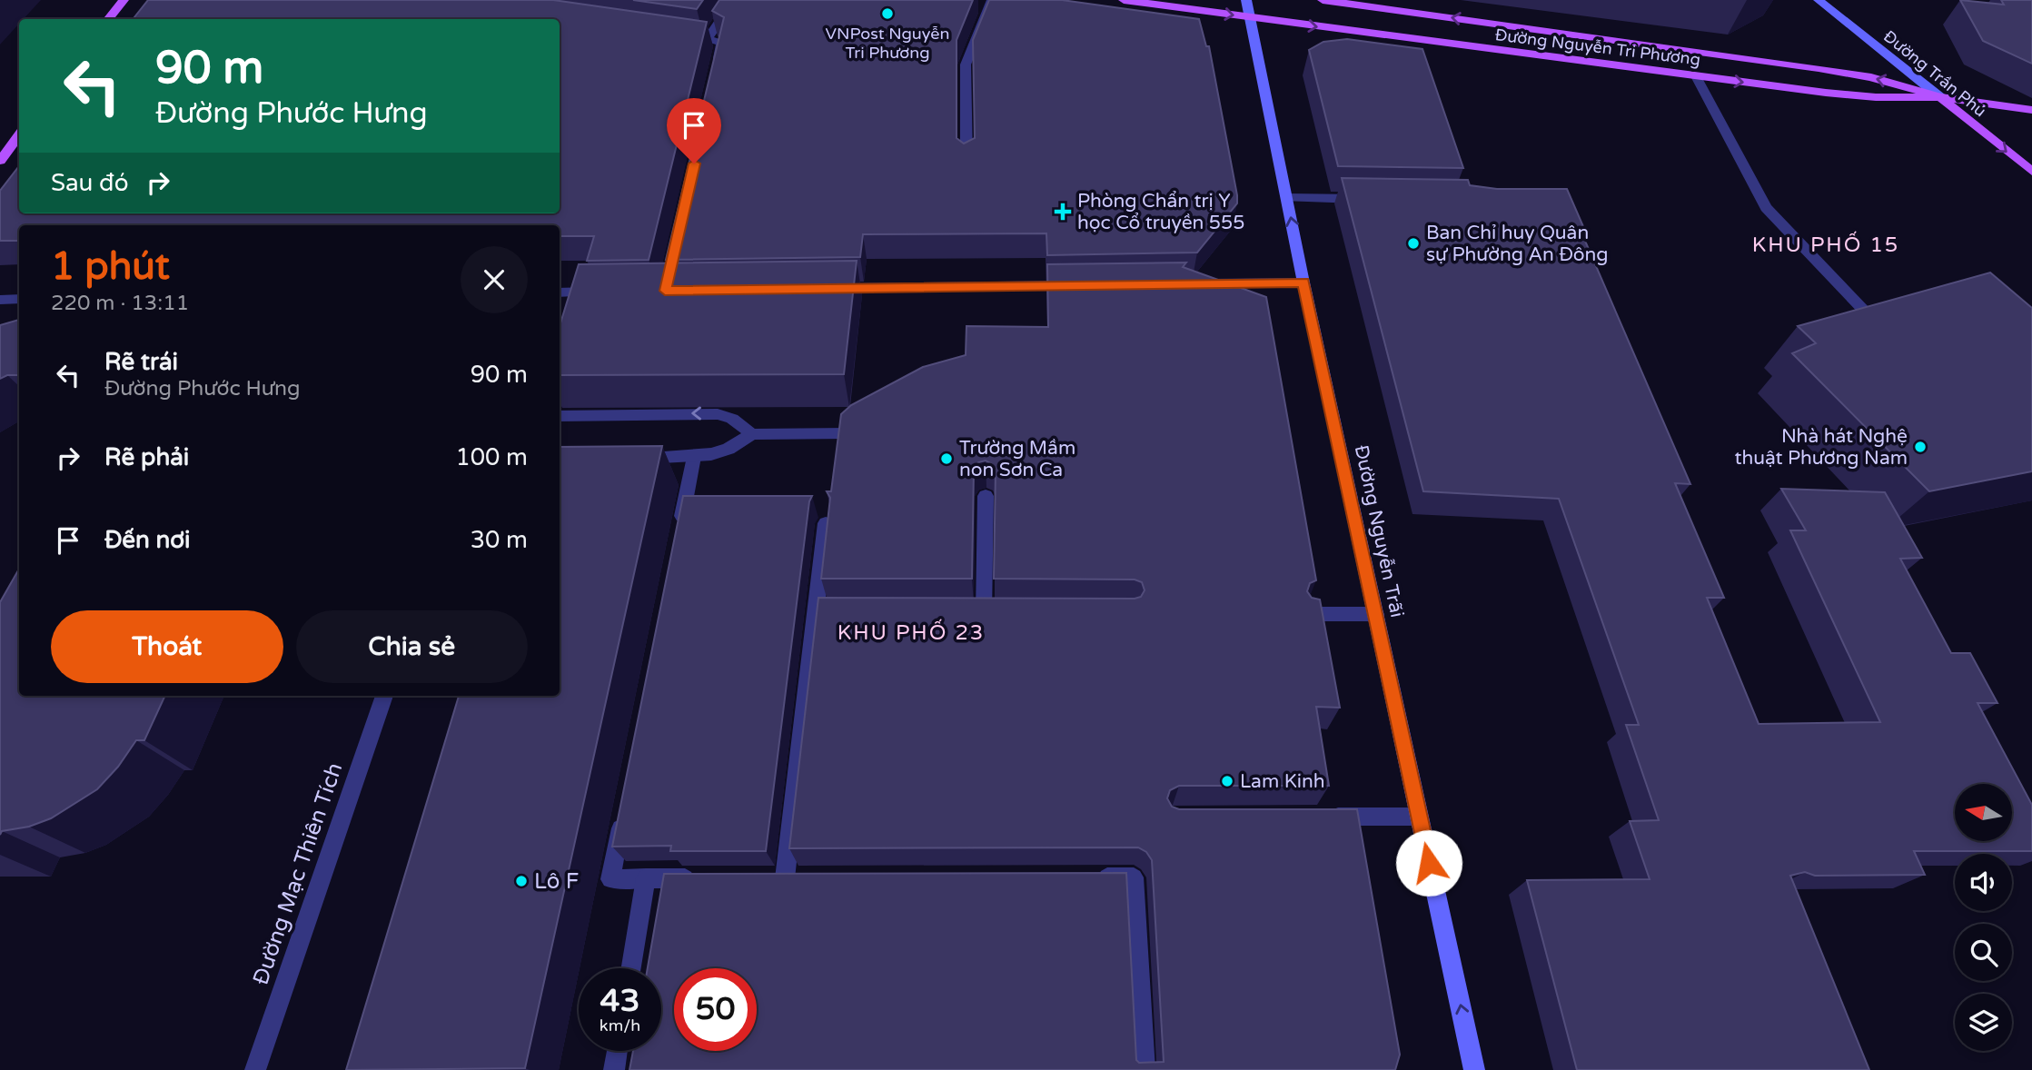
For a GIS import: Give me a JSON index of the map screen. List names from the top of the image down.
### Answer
{
  "streets": {
    "main road": ["Đường Nguyễn Tri Phương", "Đường Trần Phú", "Đường Nguyễn Trãi"],
    "street": ["Đường Mạc Thiên Tích"]
  },
  "crossings": [
    ["Đường Nguyễn Tri Phương", "Đường Trần Phú"],
    ["Đường Nguyễn Tri Phương", "Đường Nguyễn Trãi"]
  ],
  "one_way": ["Đường Trần Phú"],
  "districts": ["KHU PHỐ 15", "KHU PHỐ 23"],
  "places": {
    "other": [
      "VNPost Nguyễn Tri Phương",
      "Ban Chỉ huy Quân sự Phường An Đông",
      "Nhà hát Nghệ thuật Phương Nam",
      "Trường Mầm non Sơn Ca",
      "Lam Kinh",
      "Lô F"
    ],
    "health": ["Phòng Chẩn trị Y học Cổ truyền 555"]
  },
  "north": "left",
  "page": {
    "turn": ["90 m", "Đường Phước Hưng"],
    "then": "Sau đó",
    "heading": ["1 phút", "220 m · 13:11"],
    "list": [
      {
        "name": "Rẽ trái",
        "note": "Đường Phước Hưng",
        "value": "90 m"
      },
      {
        "name": "Rẽ phải",
        "value": "100 m"
      },
      {
        "name": "Đến nơi",
        "value": "30 m"
      }
    ],
    "buttons": ["Thoát", "Chia sẻ"],
    "speed": "43 km/h",
    "limit": "50"
  }
}
